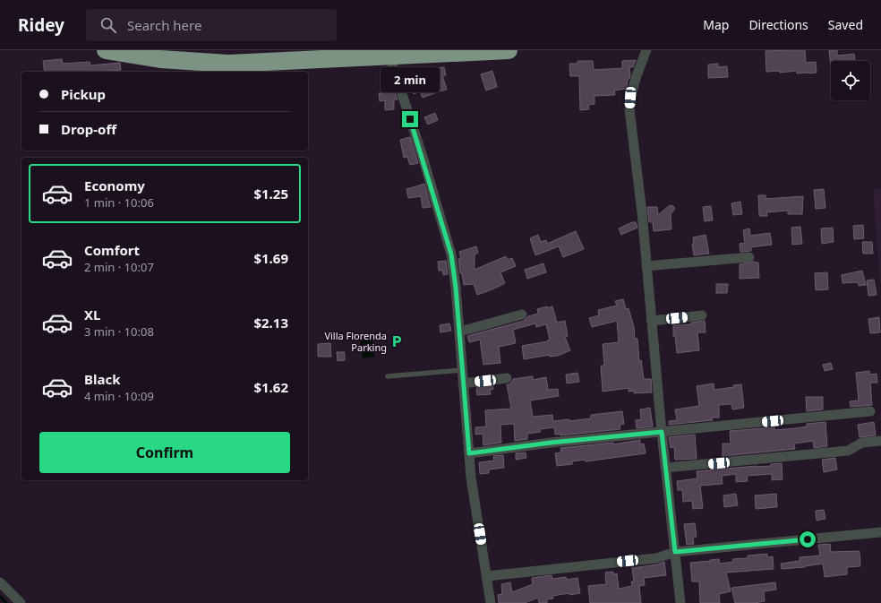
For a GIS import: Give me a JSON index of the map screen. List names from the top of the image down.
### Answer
{
  "places": {
    "parking": ["Villa Florenda Parking"]
  },
  "page": {
    "header": "Ridey",
    "search": "Search here",
    "nav": ["Map", "Directions", "Saved"],
    "bubble": "2 min",
    "banner": ["Pickup", "Drop-off"],
    "list": [
      {
        "name": "Economy",
        "note": "1 min · 10:06",
        "value": "$1.25"
      },
      {
        "name": "Comfort",
        "note": "2 min · 10:07",
        "value": "$1.69"
      },
      {
        "name": "XL",
        "note": "3 min · 10:08",
        "value": "$2.13"
      },
      {
        "name": "Black",
        "note": "4 min · 10:09",
        "value": "$1.62"
      }
    ],
    "buttons": "Confirm"
  }
}
